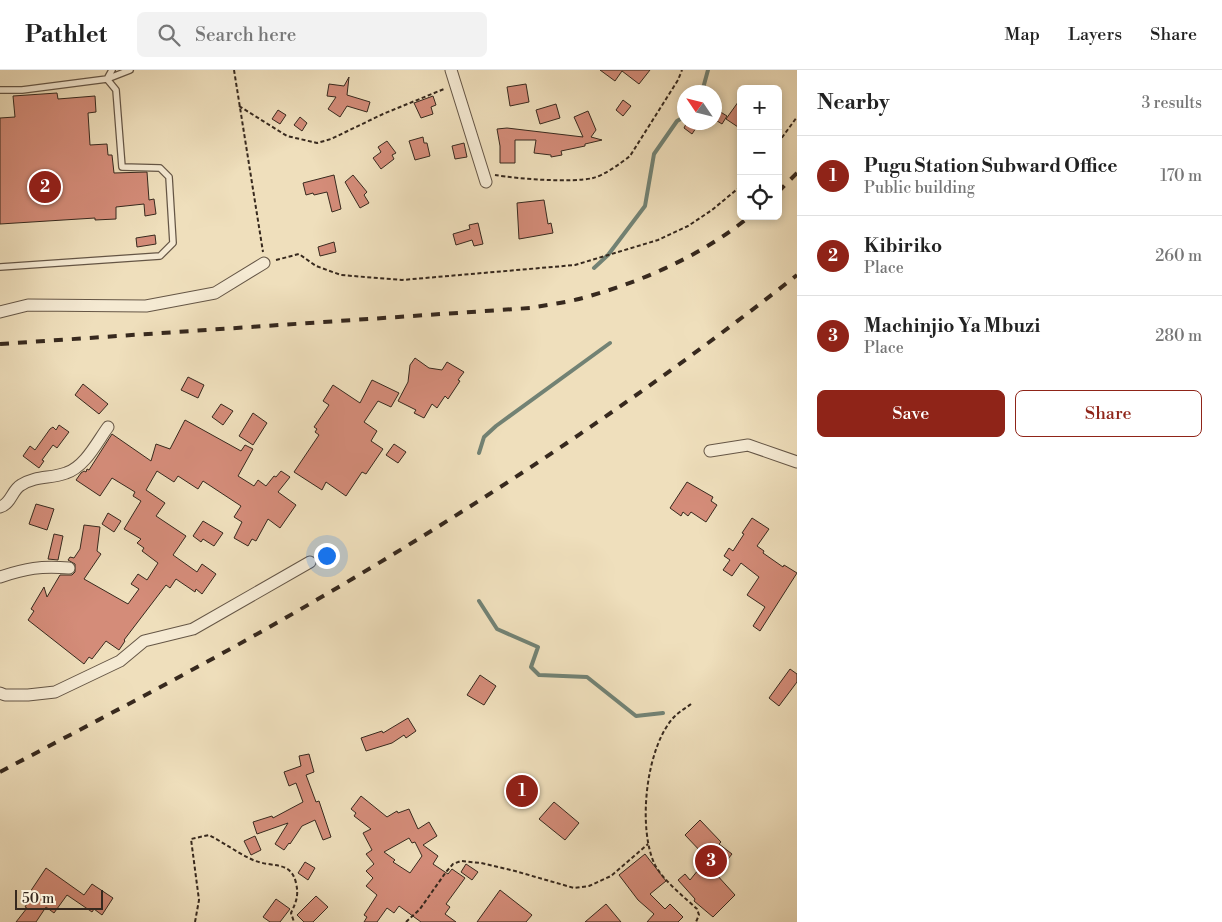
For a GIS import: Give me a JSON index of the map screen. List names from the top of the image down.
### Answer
{
  "scale_bar": "50 m",
  "north": "top left",
  "page": {
    "header": "Pathlet",
    "search": "Search here",
    "nav": ["Map", "Layers", "Share"],
    "heading": ["Nearby", "3 results"],
    "map_buttons": ["+", "−"],
    "list": [
      {
        "mark": "1",
        "name": "Pugu Station Subward Office",
        "note": "Public building",
        "value": "170 m"
      },
      {
        "mark": "2",
        "name": "Kibiriko",
        "note": "Place",
        "value": "260 m"
      },
      {
        "mark": "3",
        "name": "Machinjio Ya Mbuzi",
        "note": "Place",
        "value": "280 m"
      }
    ],
    "pins": ["2", "1", "3"],
    "buttons": ["Save", "Share"],
    "scale": "50 m"
  }
}
